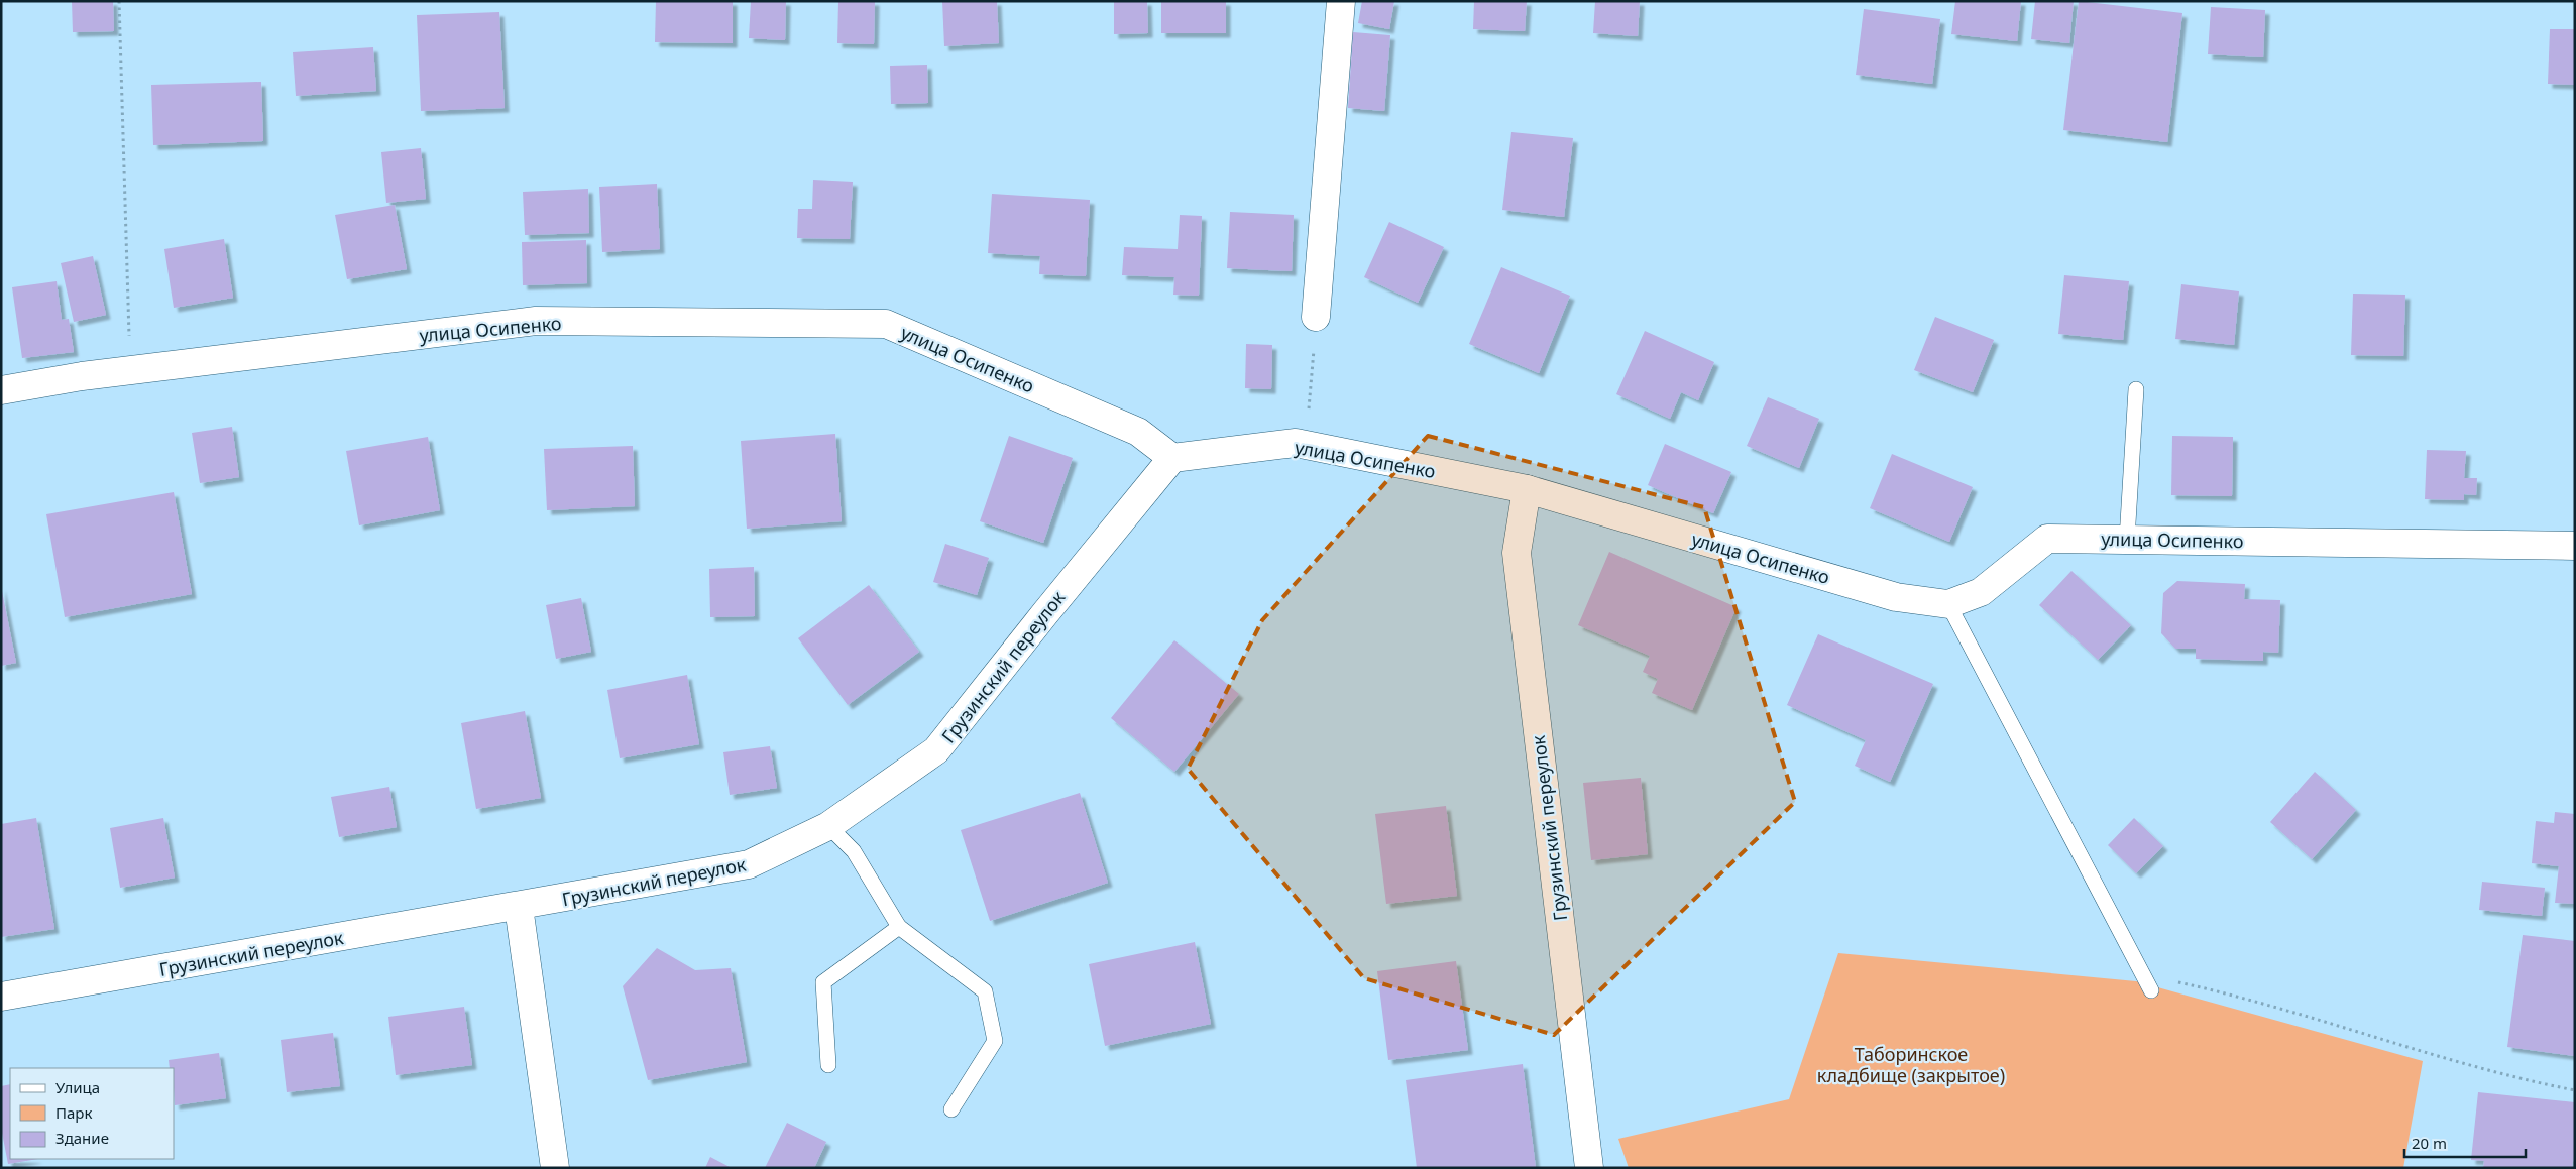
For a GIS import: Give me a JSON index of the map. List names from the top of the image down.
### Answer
{
  "streets": {
    "street": ["улица Осипенко", "Грузинский переулок"]
  },
  "crossings": [
    ["улица Осипенко", "Грузинский переулок"]
  ],
  "parks": ["Таборинское кладбище (закрытое)"],
  "legend": ["Улица", "Парк", "Здание"],
  "scale_bar": "20 m"
}
